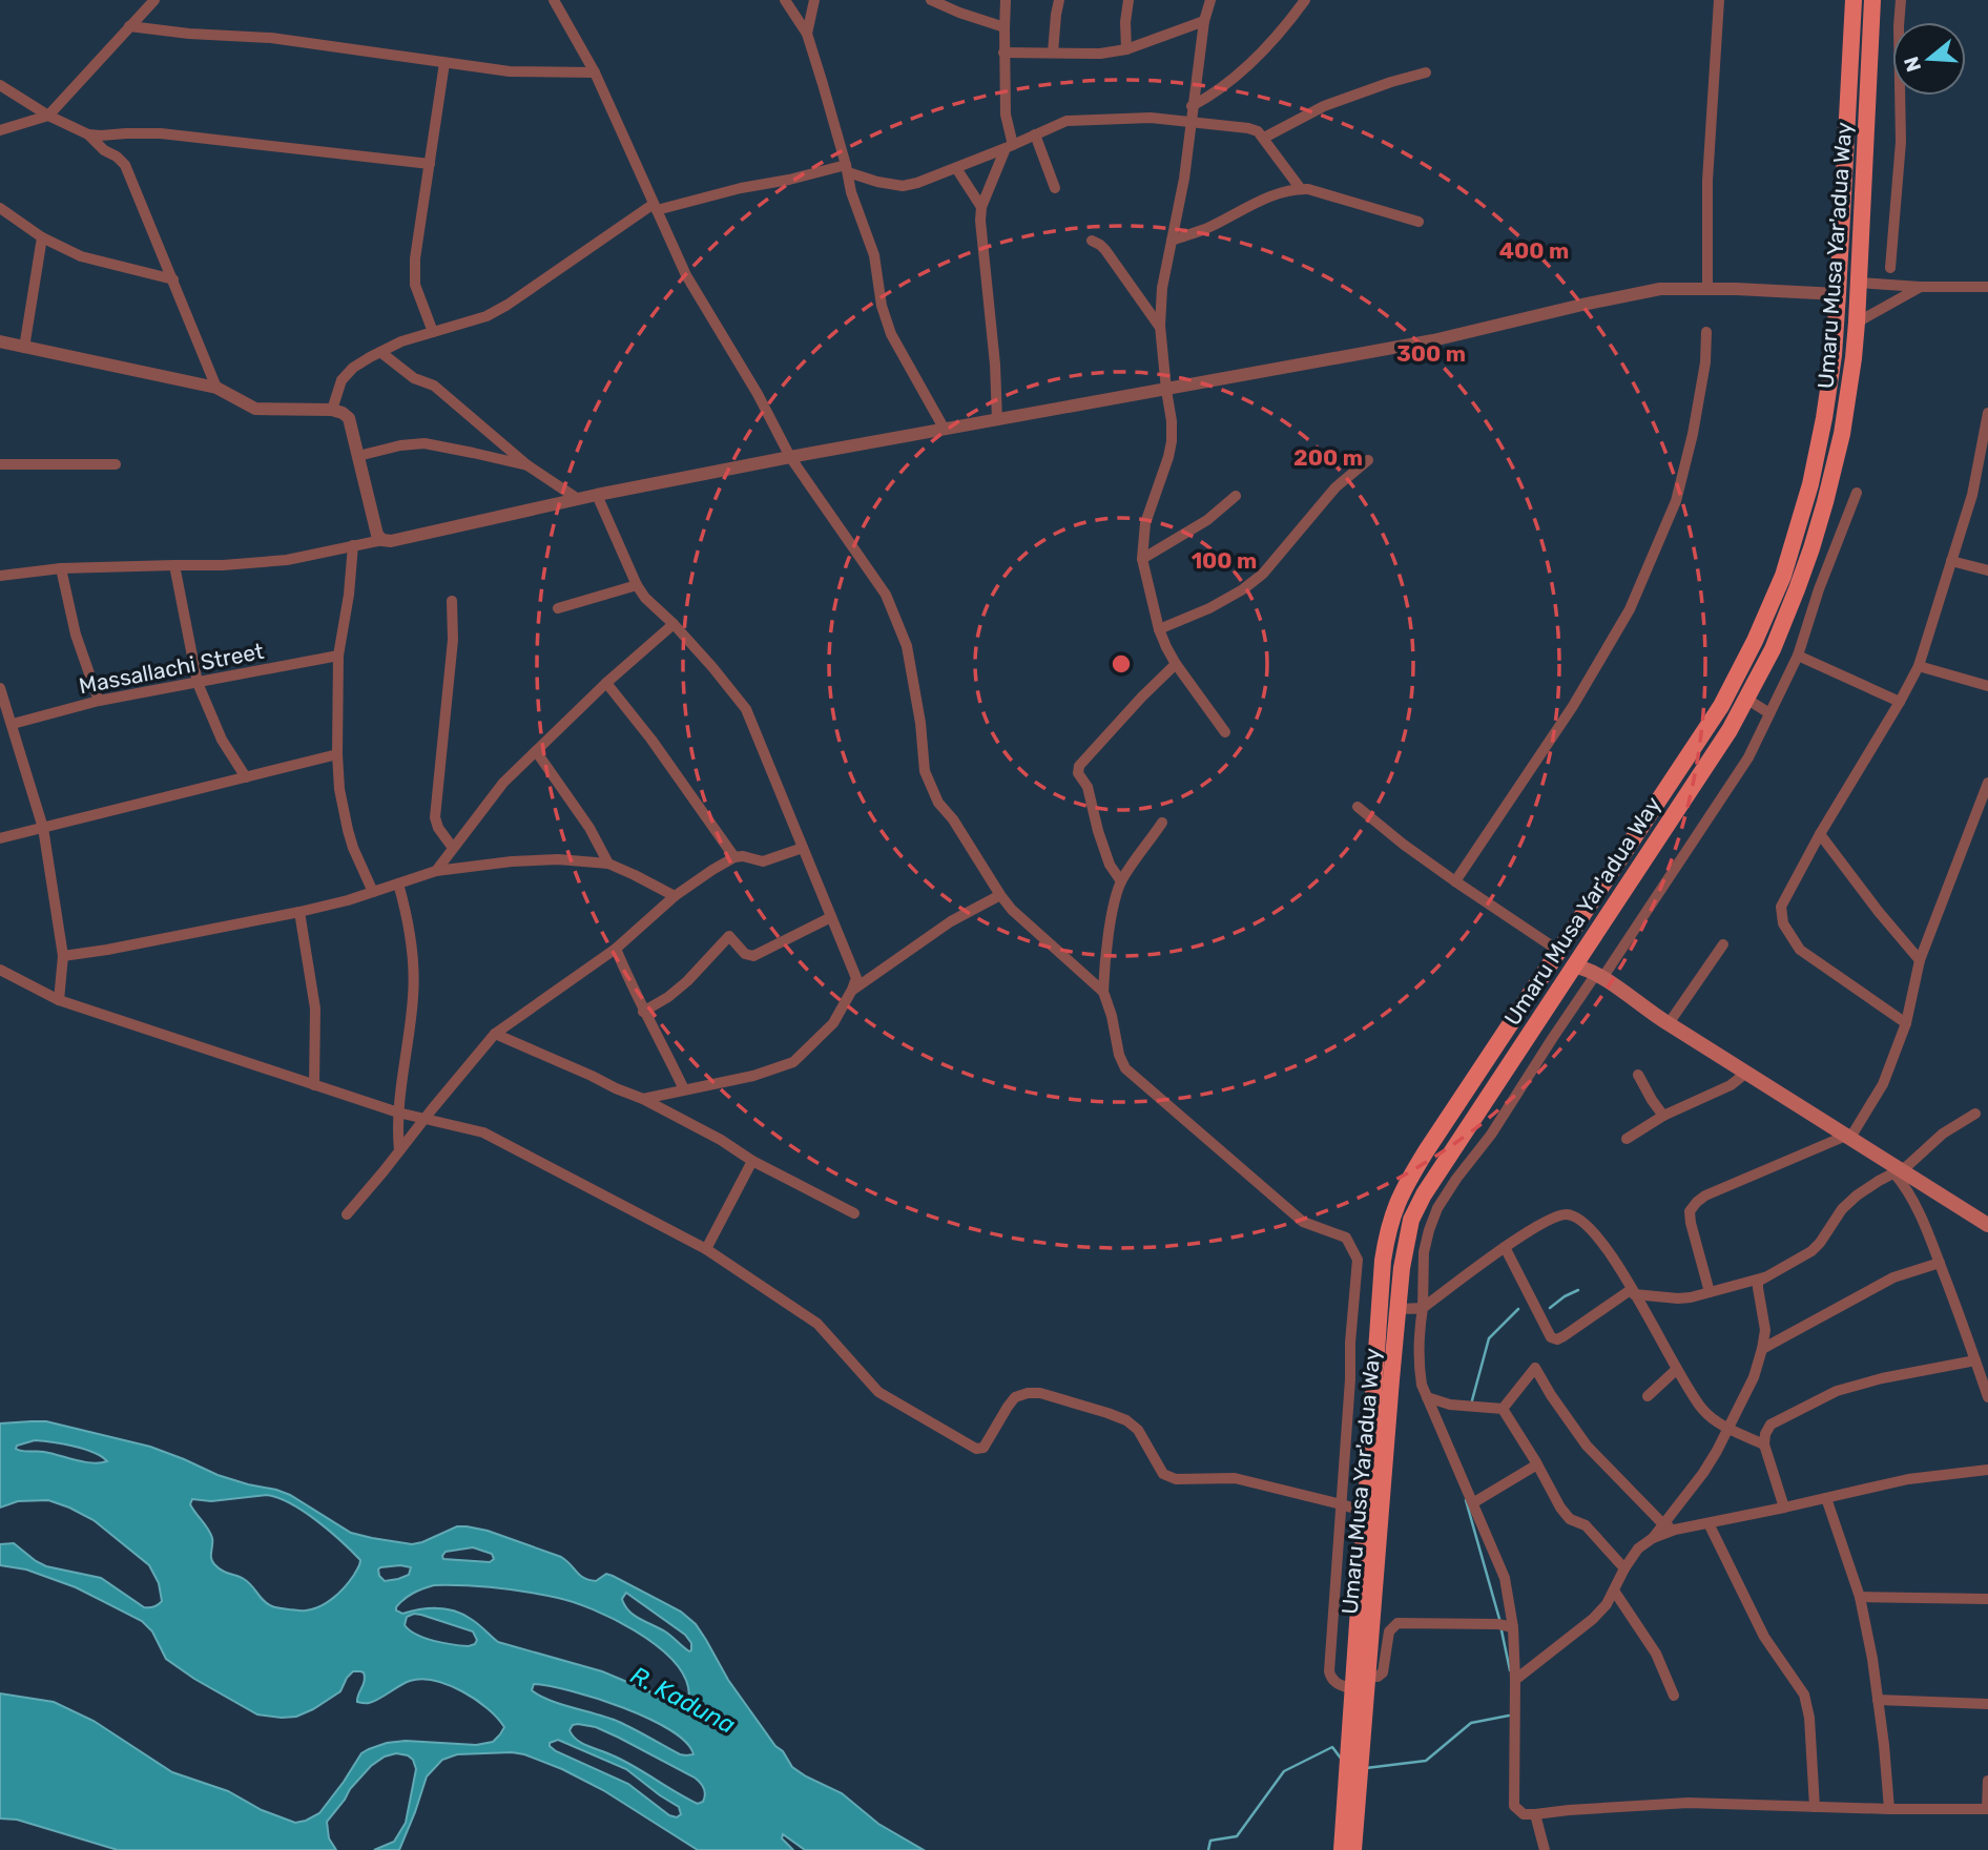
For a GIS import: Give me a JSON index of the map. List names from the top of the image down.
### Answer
{
  "streets": {
    "main road": ["Umaru Musa Yar'adua Way"],
    "street": ["Massallachi Street"]
  },
  "water": ["R. Kaduna"],
  "north": "left",
  "rings": [
    "400 m",
    "300 m",
    "200 m",
    "100 m"
  ]
}
